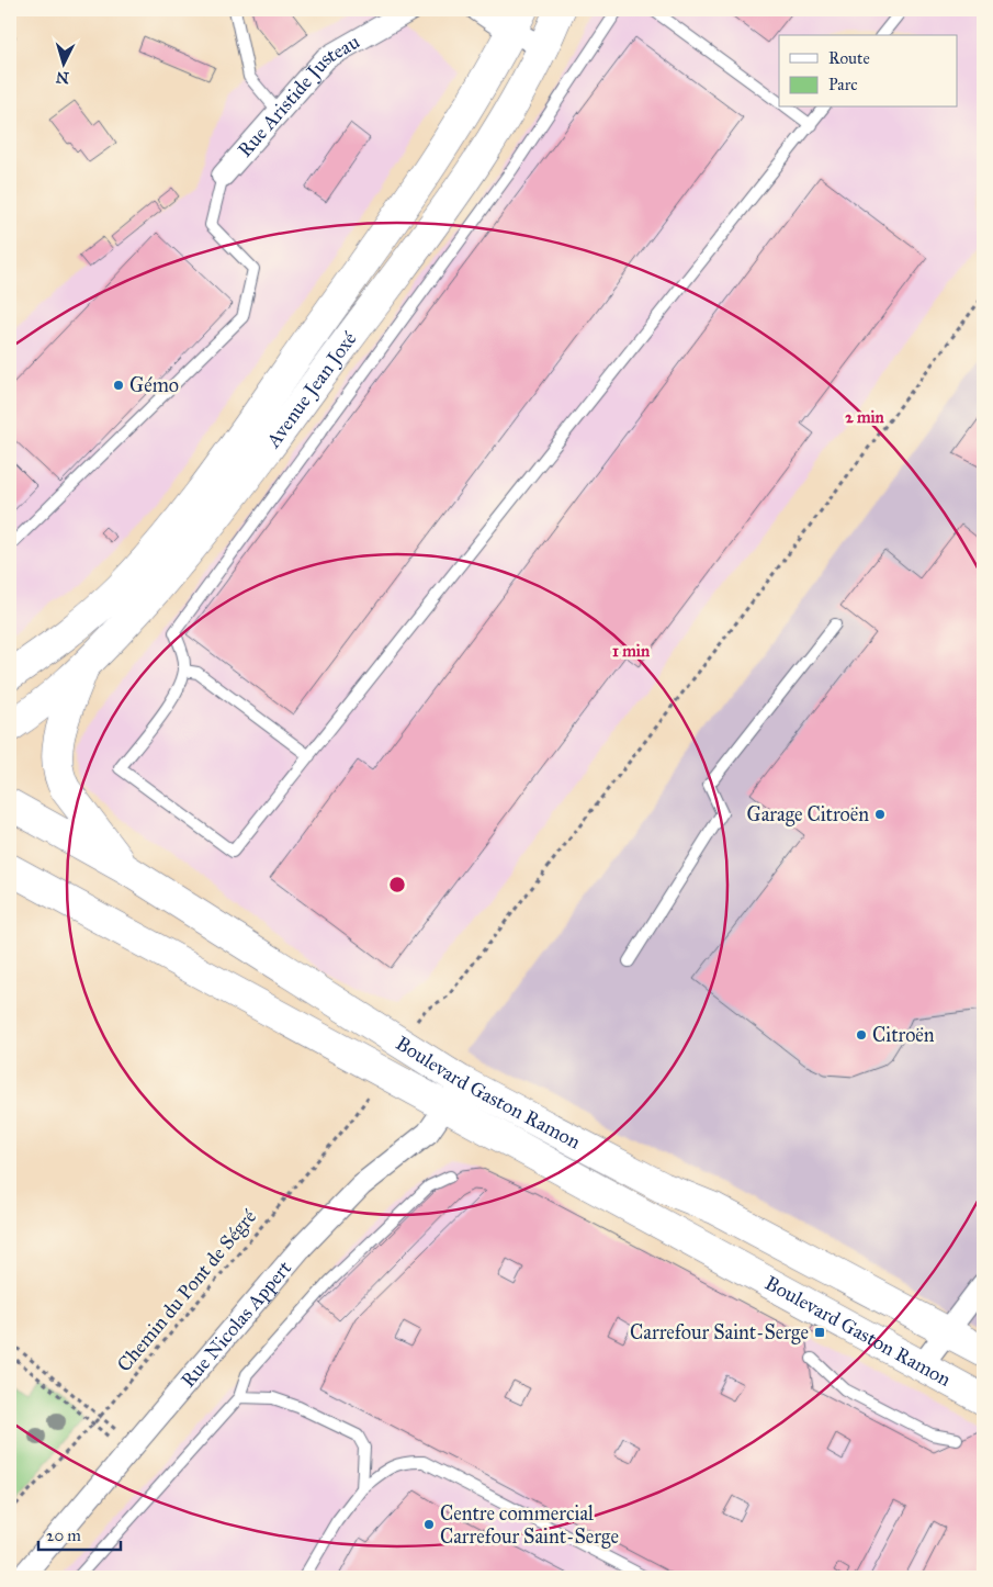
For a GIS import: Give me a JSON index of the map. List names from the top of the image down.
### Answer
{
  "streets": {
    "main road": ["Avenue Jean Joxé", "Boulevard Gaston Ramon"],
    "street": ["Rue Aristide Justeau", "Rue Nicolas Appert"],
    "path": ["Chemin du Pont de Ségré"]
  },
  "crossings": [
    ["Boulevard Gaston Ramon", "Rue Nicolas Appert"]
  ],
  "places": {
    "other": [
      "Gémo",
      "Garage Citroën",
      "Citroën",
      "Centre commercial Carrefour Saint-Serge"
    ],
    "transit": ["Carrefour Saint-Serge"]
  },
  "legend": ["Route", "Parc"],
  "scale_bar": "20 m",
  "north": "bottom",
  "rings": ["2 min", "1 min"]
}
